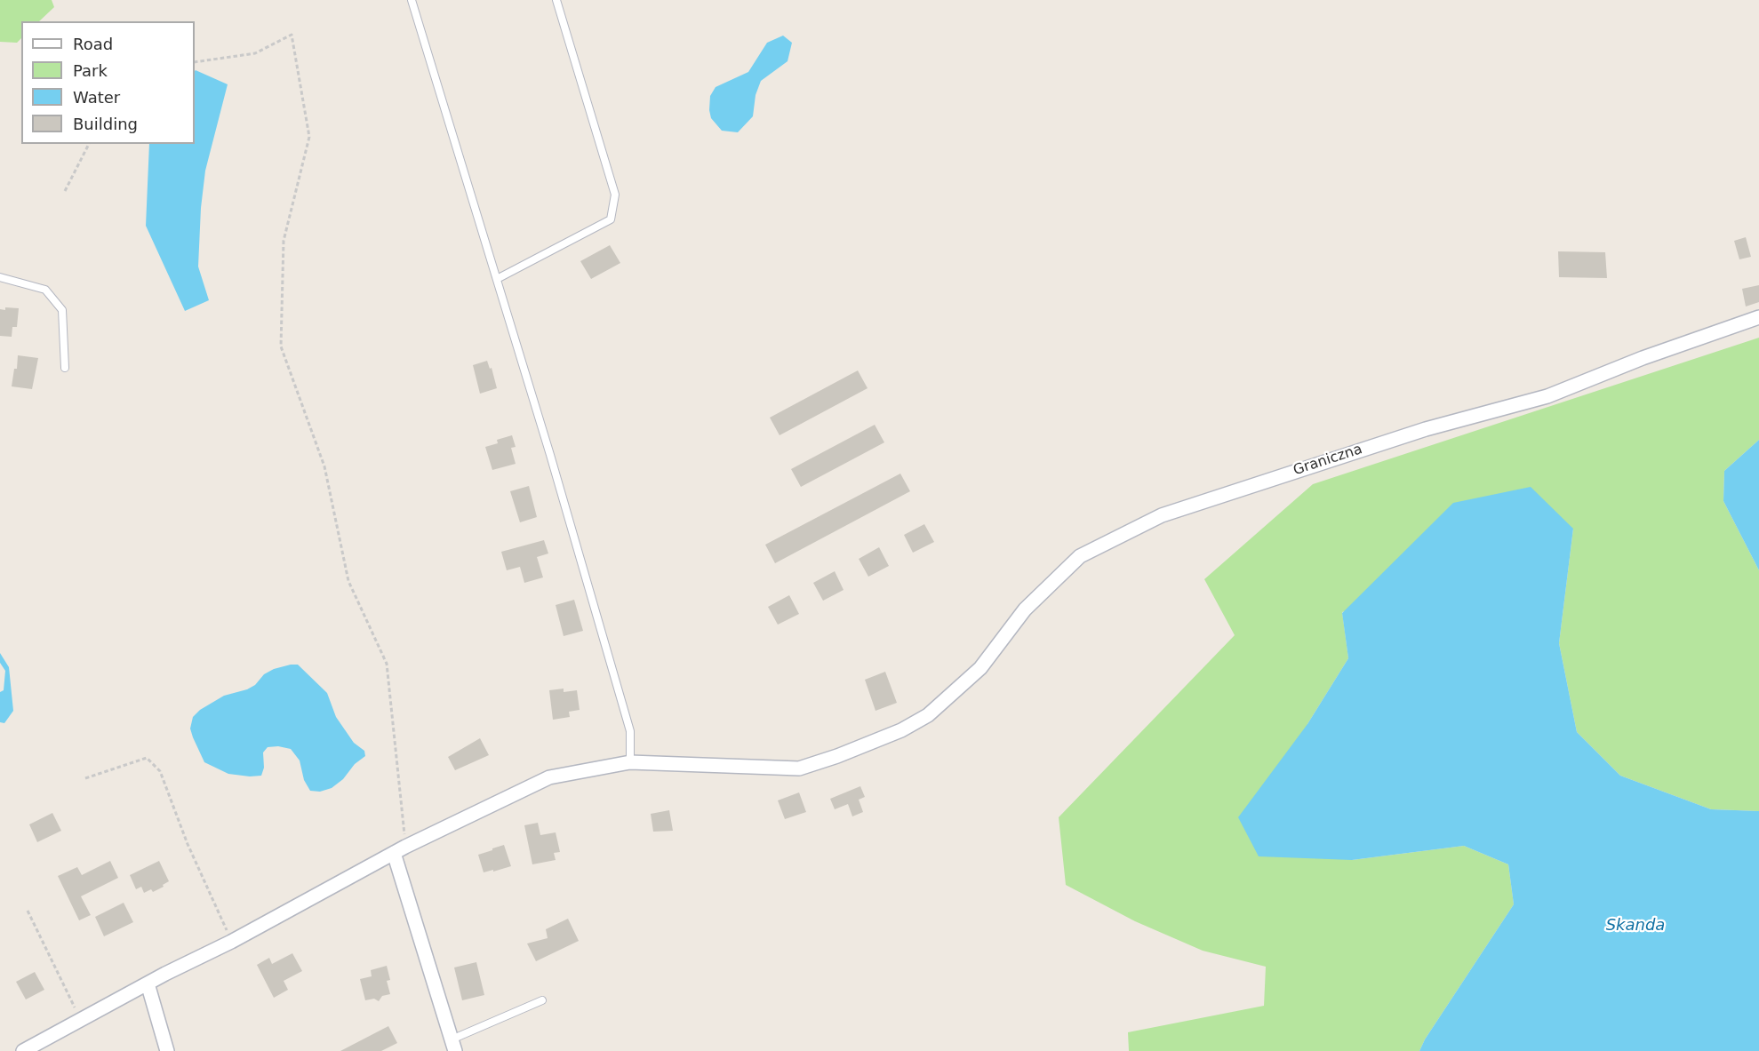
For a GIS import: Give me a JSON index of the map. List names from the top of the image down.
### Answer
{
  "streets": {
    "street": ["Graniczna"]
  },
  "water": ["Skanda"],
  "legend": [
    "Road",
    "Park",
    "Water",
    "Building"
  ]
}
